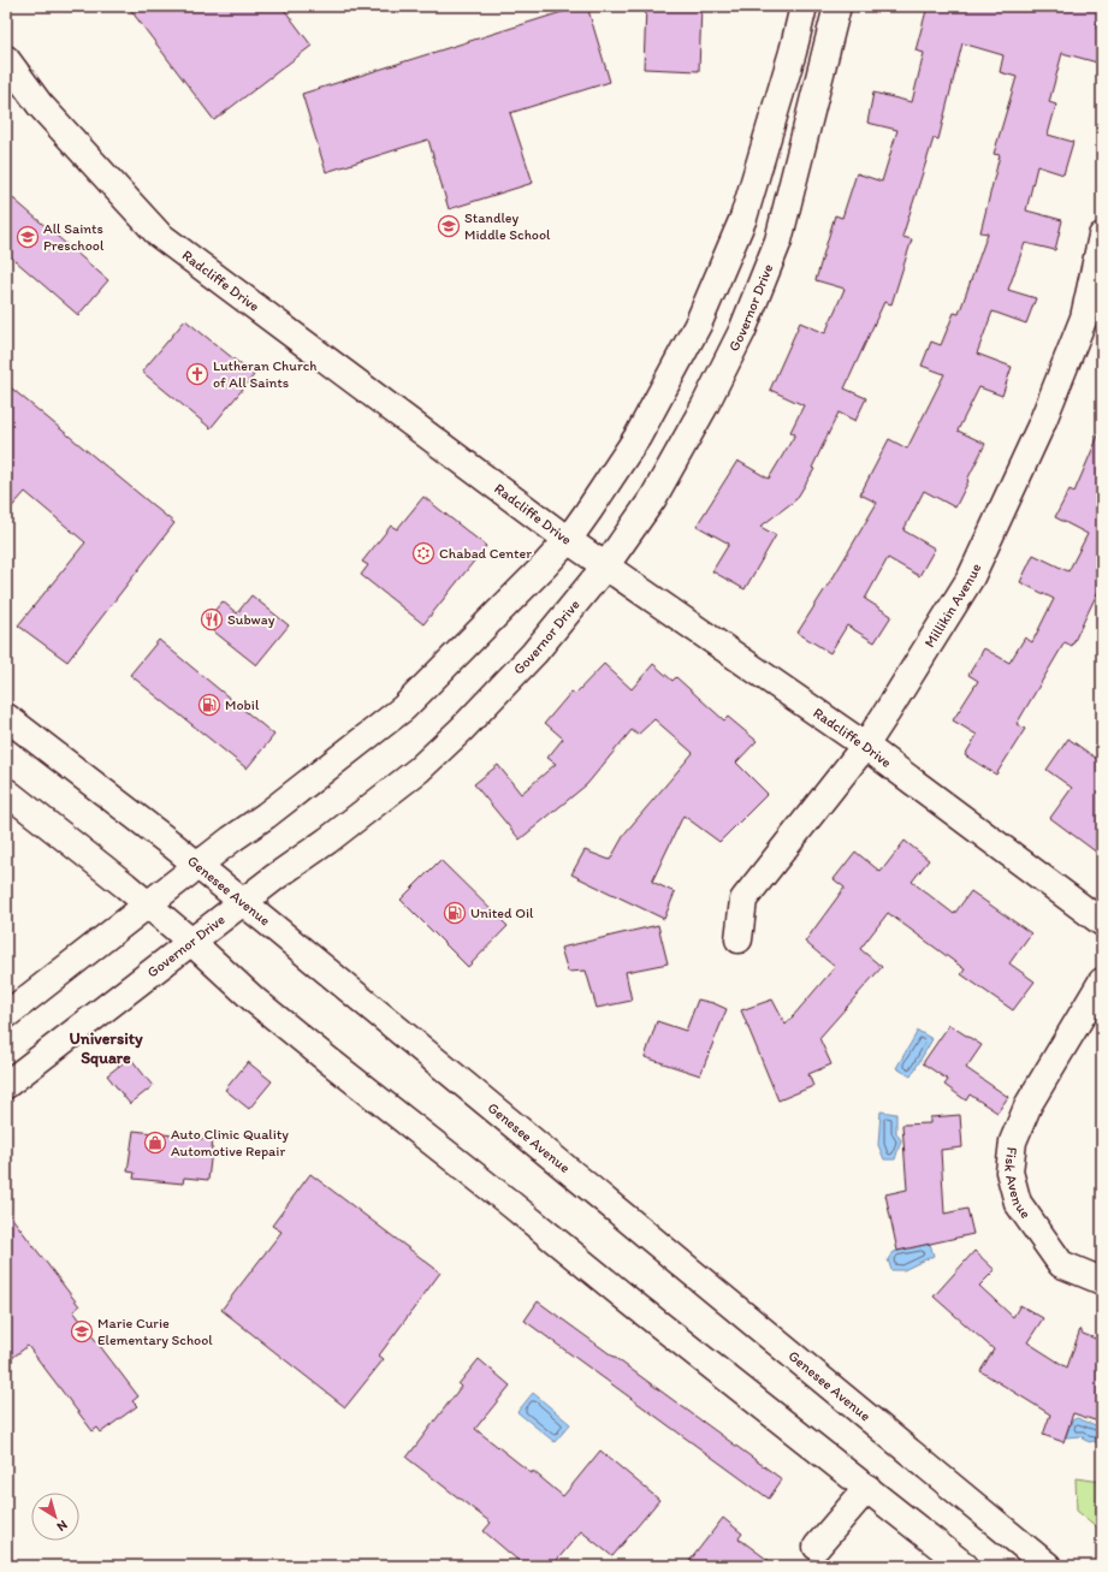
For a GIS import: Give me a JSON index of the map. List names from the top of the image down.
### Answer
{
  "streets": {
    "main road": [
      "Radcliffe Drive",
      "Governor Drive",
      "Millikin Avenue",
      "Genesee Avenue",
      "Fisk Avenue"
    ]
  },
  "crossings": [
    ["Radcliffe Drive", "Governor Drive"],
    ["Radcliffe Drive", "Millikin Avenue"],
    ["Governor Drive", "Genesee Avenue"]
  ],
  "districts": ["University Square"],
  "places": {
    "school or university": ["Standley Middle School", "All Saints Preschool", "Marie Curie Elementary School"],
    "church": ["Lutheran Church of All Saints"],
    "synagogue": ["Chabad Center"],
    "restaurant": ["Subway"],
    "fuel station": ["Mobil", "United Oil"],
    "shop": ["Auto Clinic Quality Automotive Repair"]
  },
  "north": "bottom right"
}
